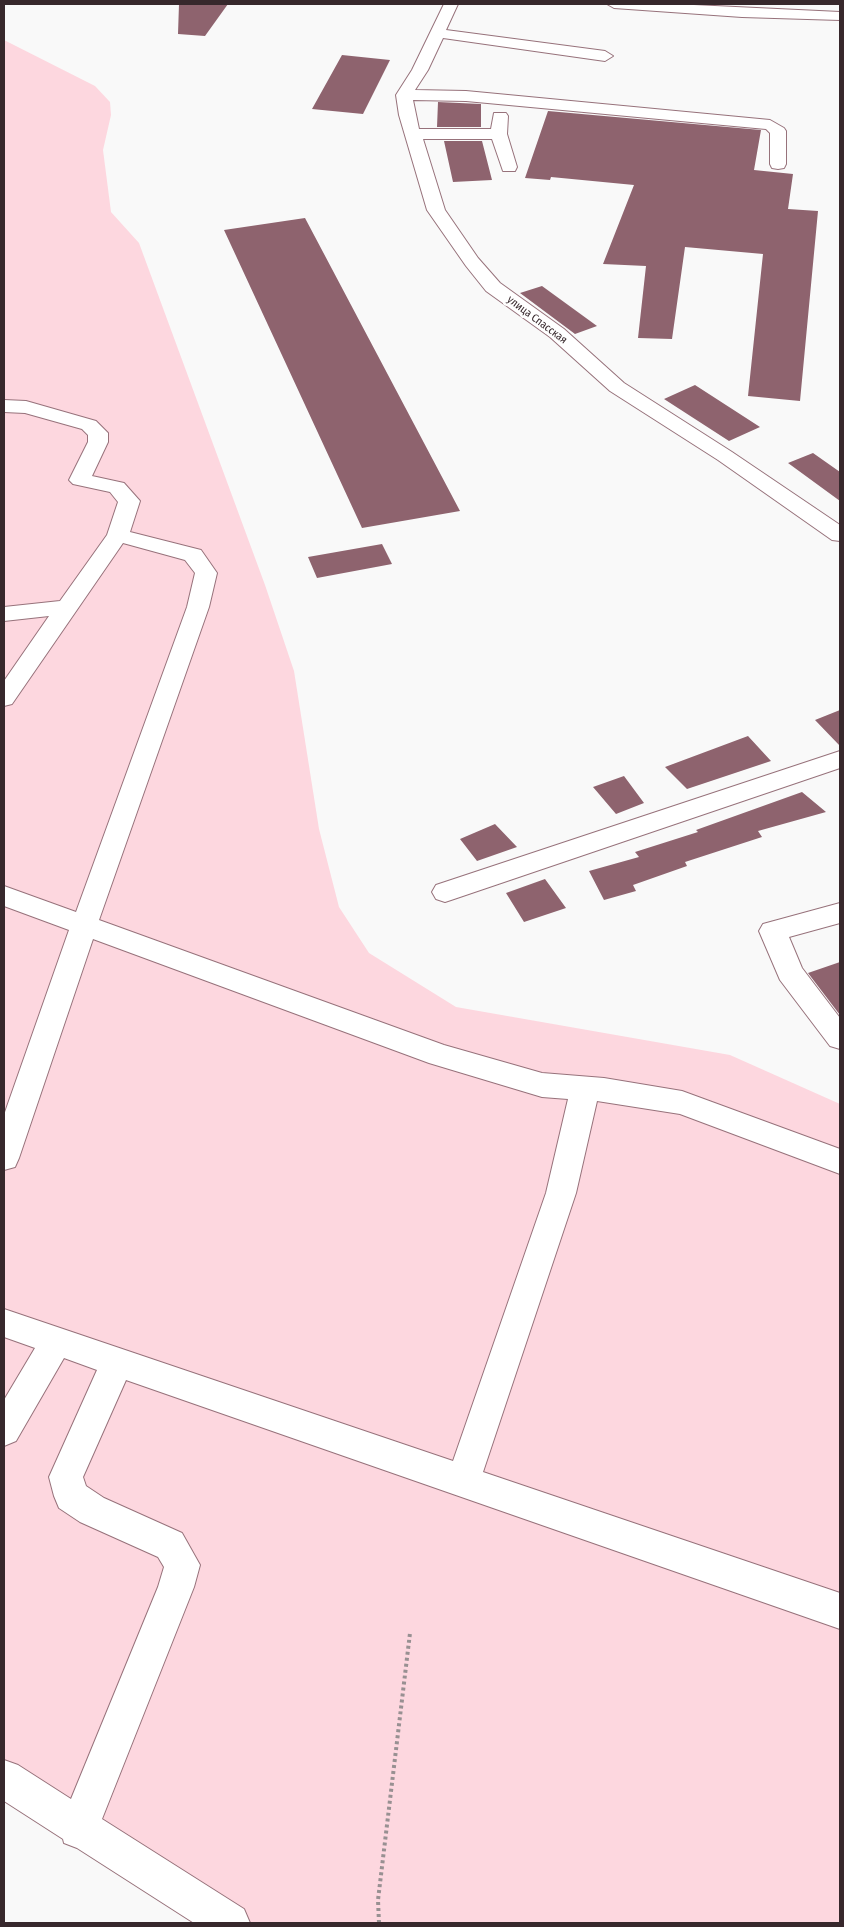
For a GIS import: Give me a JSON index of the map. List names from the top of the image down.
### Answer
{
  "streets": {
    "street": ["улица Спасская"]
  }
}
